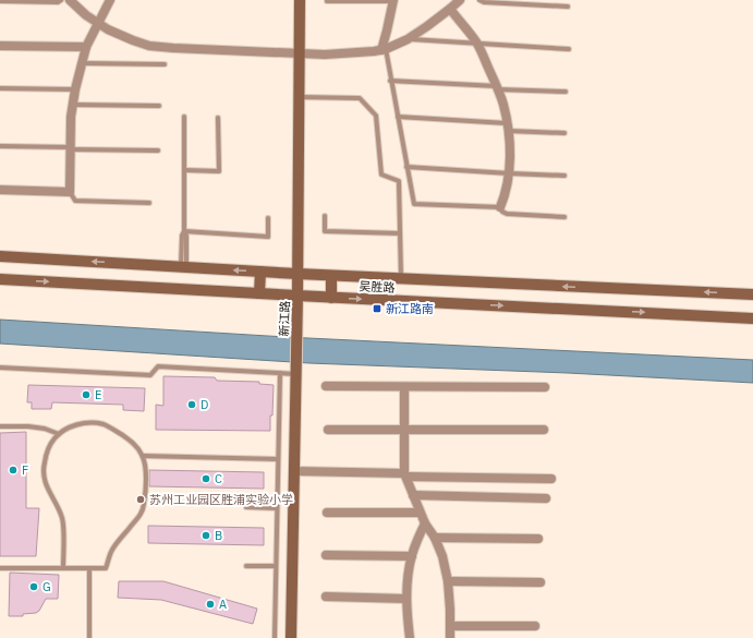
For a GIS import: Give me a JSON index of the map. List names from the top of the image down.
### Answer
{
  "streets": {
    "main road": ["吴胜路", "新江路"]
  },
  "crossings": [
    ["吴胜路", "新江路"]
  ],
  "places": {
    "transit": ["新江路南"],
    "other": [
      "E",
      "D",
      "F",
      "C",
      "苏州工业园区胜浦实验小学",
      "B",
      "G",
      "A"
    ]
  }
}
